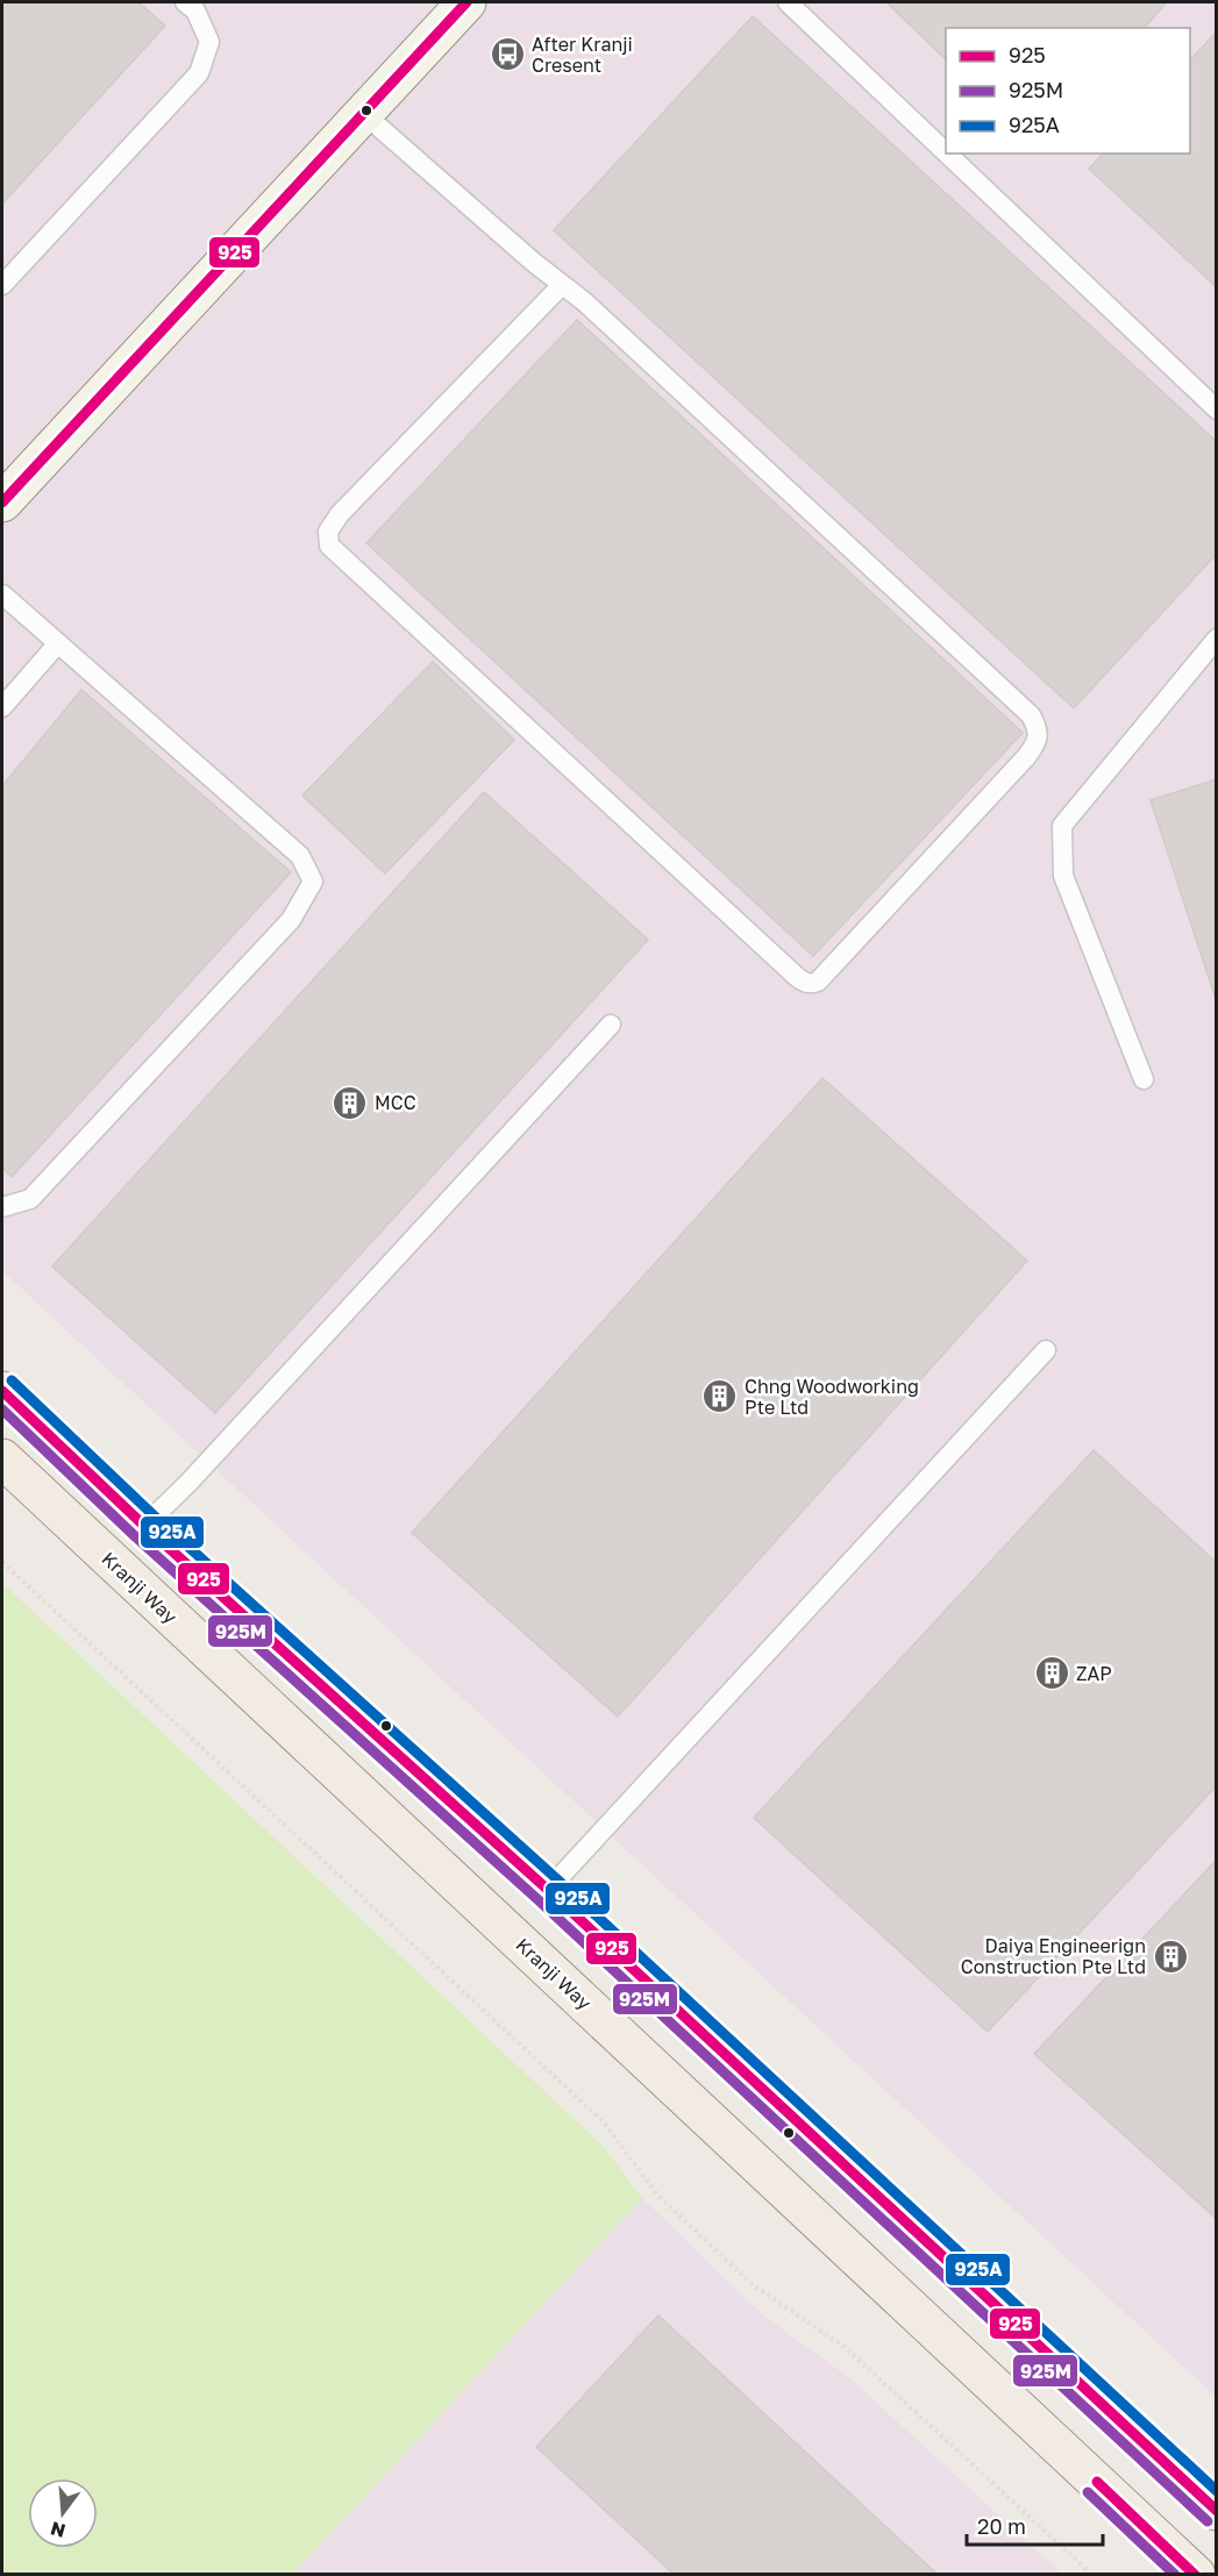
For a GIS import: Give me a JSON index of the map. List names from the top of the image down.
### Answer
{
  "streets": {
    "main road": ["Kranji Way"]
  },
  "places": {
    "bus stop": ["After Kranji Cresent"],
    "building": [
      "MCC",
      "Chng Woodworking Pte Ltd",
      "ZAP",
      "Daiya Engineerign Construction Pte Ltd"
    ]
  },
  "lines": ["transit line 925", "transit line 925A", "transit line 925M"],
  "legend": ["925", "925M", "925A"],
  "scale_bar": "20 m",
  "north": "bottom"
}
